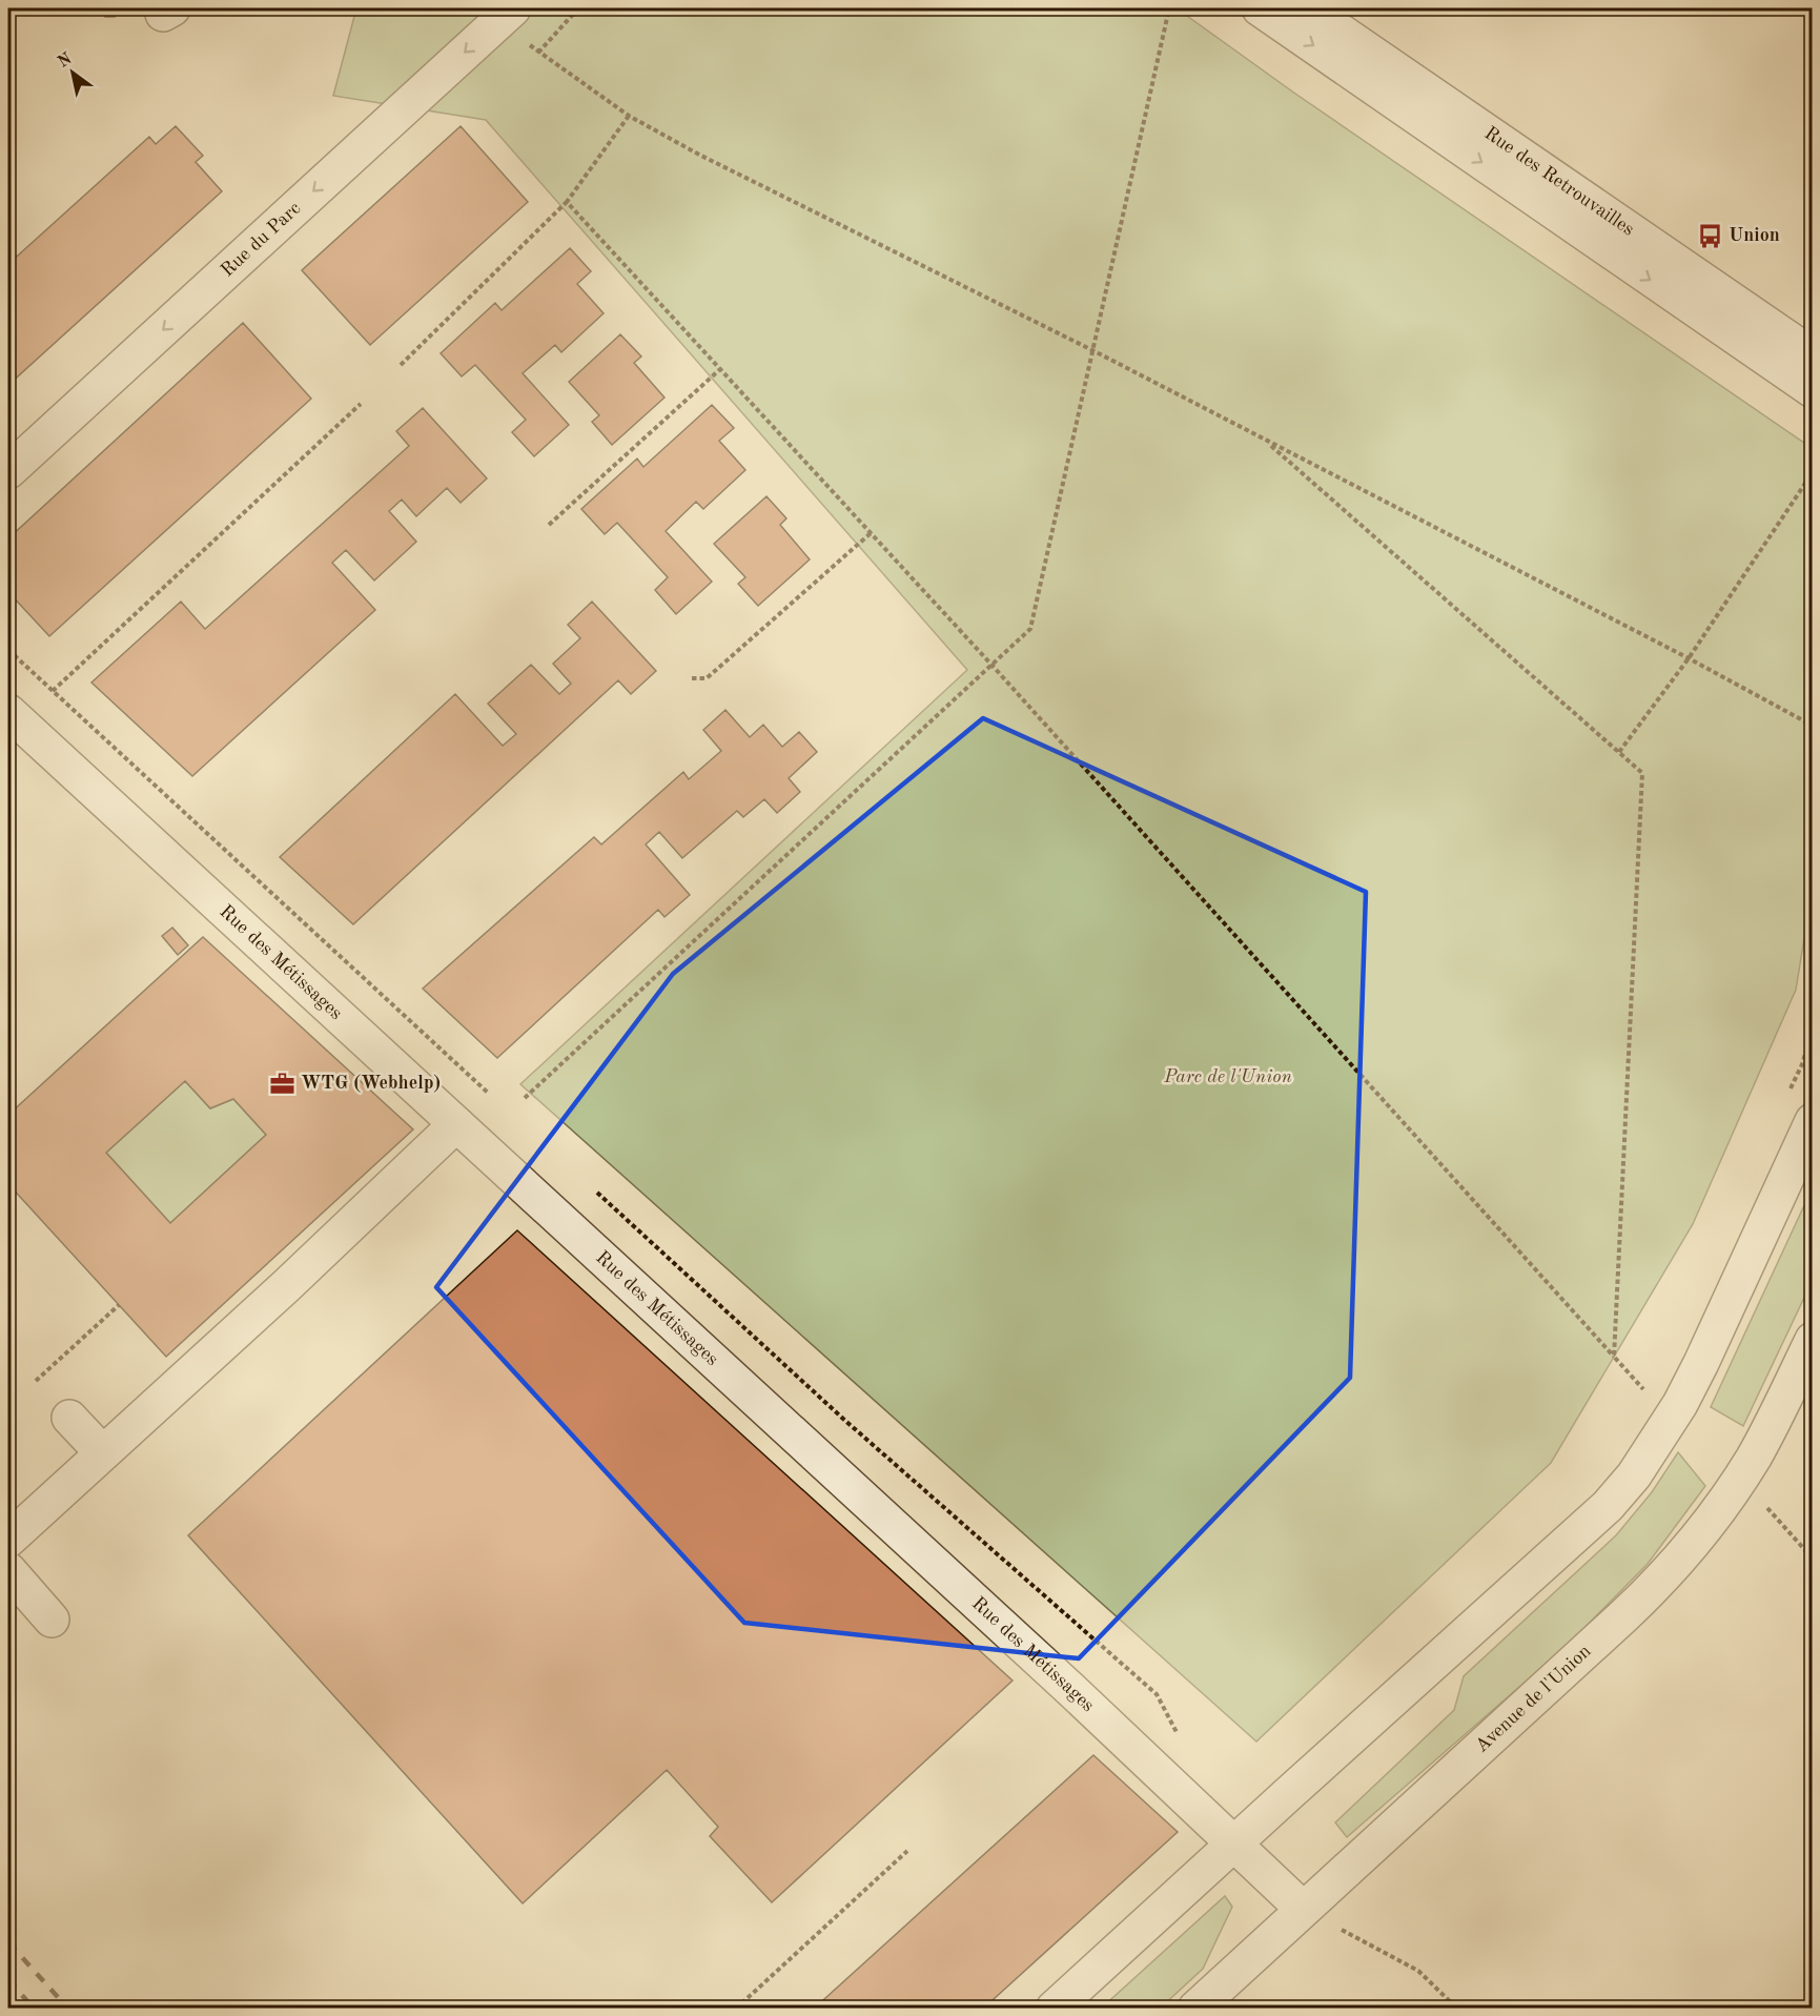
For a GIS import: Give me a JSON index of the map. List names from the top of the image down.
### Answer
{
  "streets": {
    "street": [
      "Rue des Retrouvailles",
      "Rue du Parc",
      "Rue des Métissages",
      "Avenue de l'Union"
    ]
  },
  "crossings": [
    ["Rue des Métissages", "Avenue de l'Union"]
  ],
  "one_way": ["Rue du Parc"],
  "parks": ["Parc de l'Union"],
  "places": {
    "bus stop": ["Union"],
    "office": ["WTG (Webhelp)"]
  },
  "north": "top left"
}
